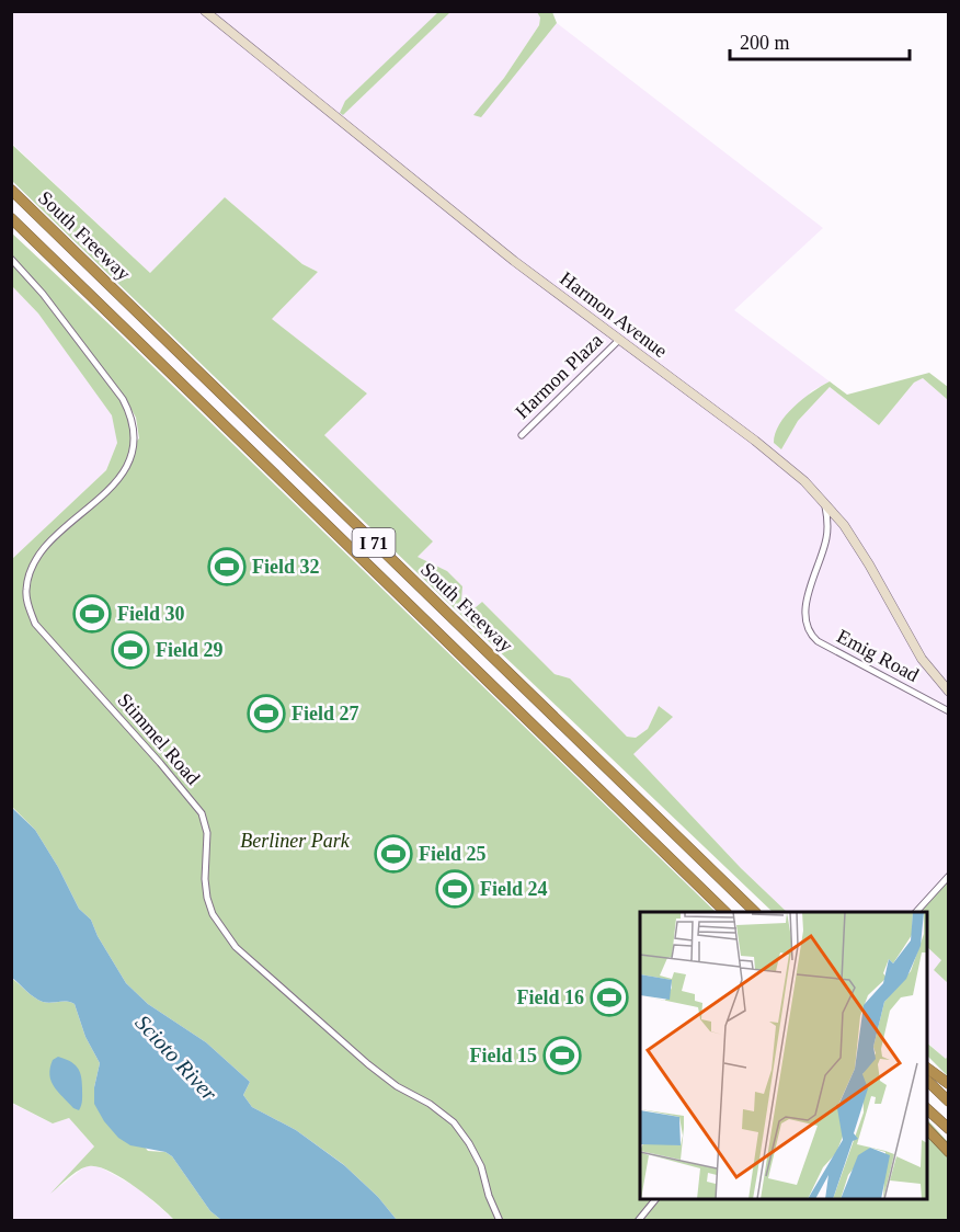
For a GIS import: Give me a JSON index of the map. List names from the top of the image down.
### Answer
{
  "streets": {
    "highway": ["South Freeway", "I 71"],
    "main road": ["Harmon Avenue"],
    "street": ["Harmon Plaza", "Emig Road", "Stimmel Road"]
  },
  "crossings": [
    ["Harmon Avenue", "Harmon Plaza"],
    ["Harmon Avenue", "Emig Road"]
  ],
  "water": ["Scioto River"],
  "parks": ["Berliner Park"],
  "places": {
    "sports": [
      "Field 32",
      "Field 30",
      "Field 29",
      "Field 27",
      "Field 25",
      "Field 24",
      "Field 16",
      "Field 15"
    ]
  },
  "scale_bar": "200 m"
}
